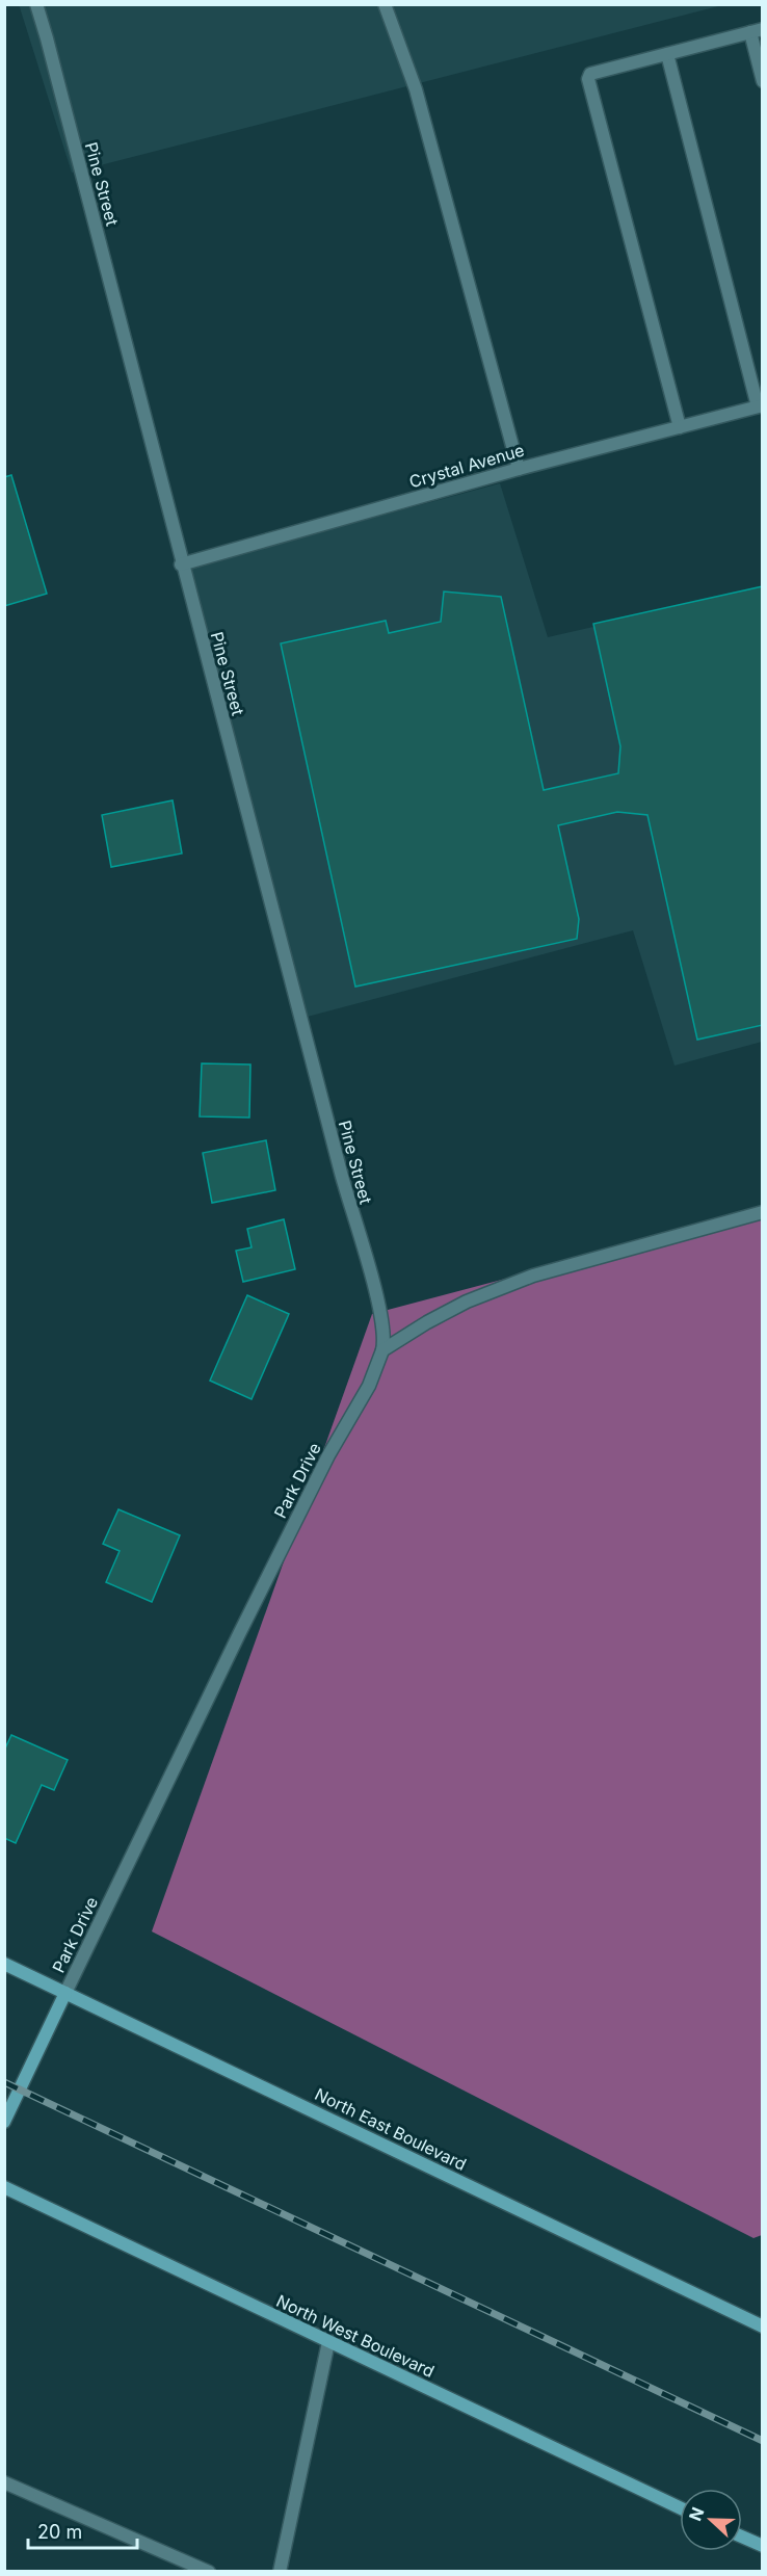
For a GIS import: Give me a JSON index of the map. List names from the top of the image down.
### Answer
{
  "streets": {
    "main road": ["North East Boulevard", "North West Boulevard"],
    "street": ["Pine Street", "Crystal Avenue", "Park Drive"]
  },
  "crossings": [
    ["Pine Street", "Crystal Avenue"],
    ["Pine Street", "Park Drive"],
    ["Park Drive", "North East Boulevard"]
  ],
  "scale_bar": "20 m",
  "north": "left"
}
